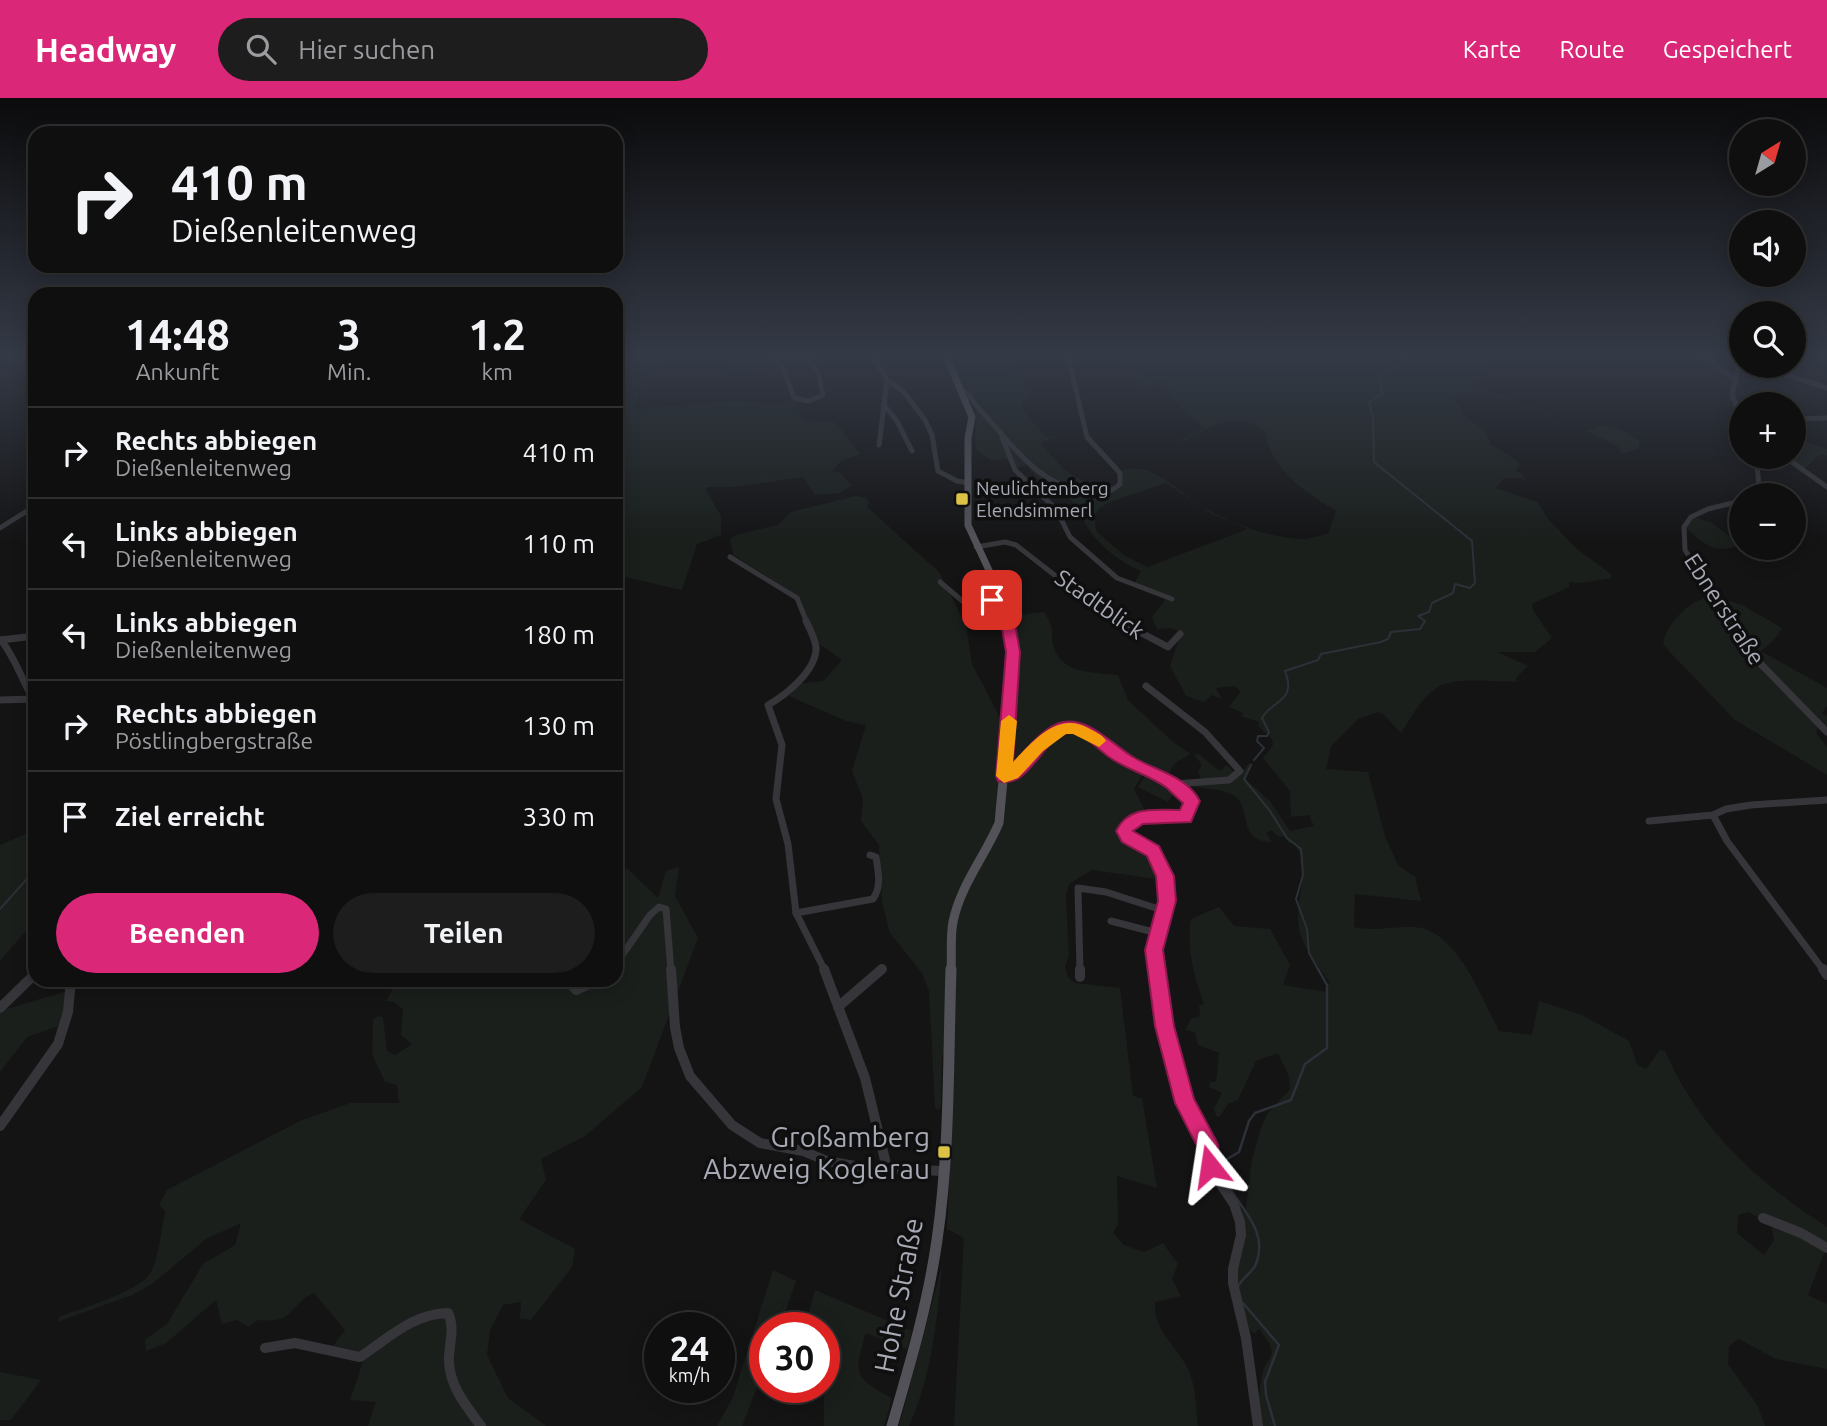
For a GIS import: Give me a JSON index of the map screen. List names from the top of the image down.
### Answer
{
  "streets": {
    "main road": ["Hohe Straße"],
    "street": ["Stadtblick", "Ebnerstraße"]
  },
  "crossings": [
    ["Stadtblick", "Hohe Straße"]
  ],
  "places": {
    "transit": ["Neulichtenberg Elendsimmerl", "Großamberg Abzweig Koglerau"]
  },
  "north": "top right",
  "page": {
    "header": "Headway",
    "search": "Hier suchen",
    "nav": ["Karte", "Route", "Gespeichert"],
    "map_buttons": ["+", "−"],
    "turn": ["410 m", "Dießenleitenweg"],
    "eta": [
      "14:48",
      "Ankunft",
      "3",
      "Min.",
      "1.2",
      "km"
    ],
    "list": [
      {
        "name": "Rechts abbiegen",
        "note": "Dießenleitenweg",
        "value": "410 m"
      },
      {
        "name": "Links abbiegen",
        "note": "Dießenleitenweg",
        "value": "110 m"
      },
      {
        "name": "Links abbiegen",
        "note": "Dießenleitenweg",
        "value": "180 m"
      },
      {
        "name": "Rechts abbiegen",
        "note": "Pöstlingbergstraße",
        "value": "130 m"
      },
      {
        "name": "Ziel erreicht",
        "value": "330 m"
      }
    ],
    "buttons": ["Beenden", "Teilen"],
    "speed": "24 km/h",
    "limit": "30"
  }
}
